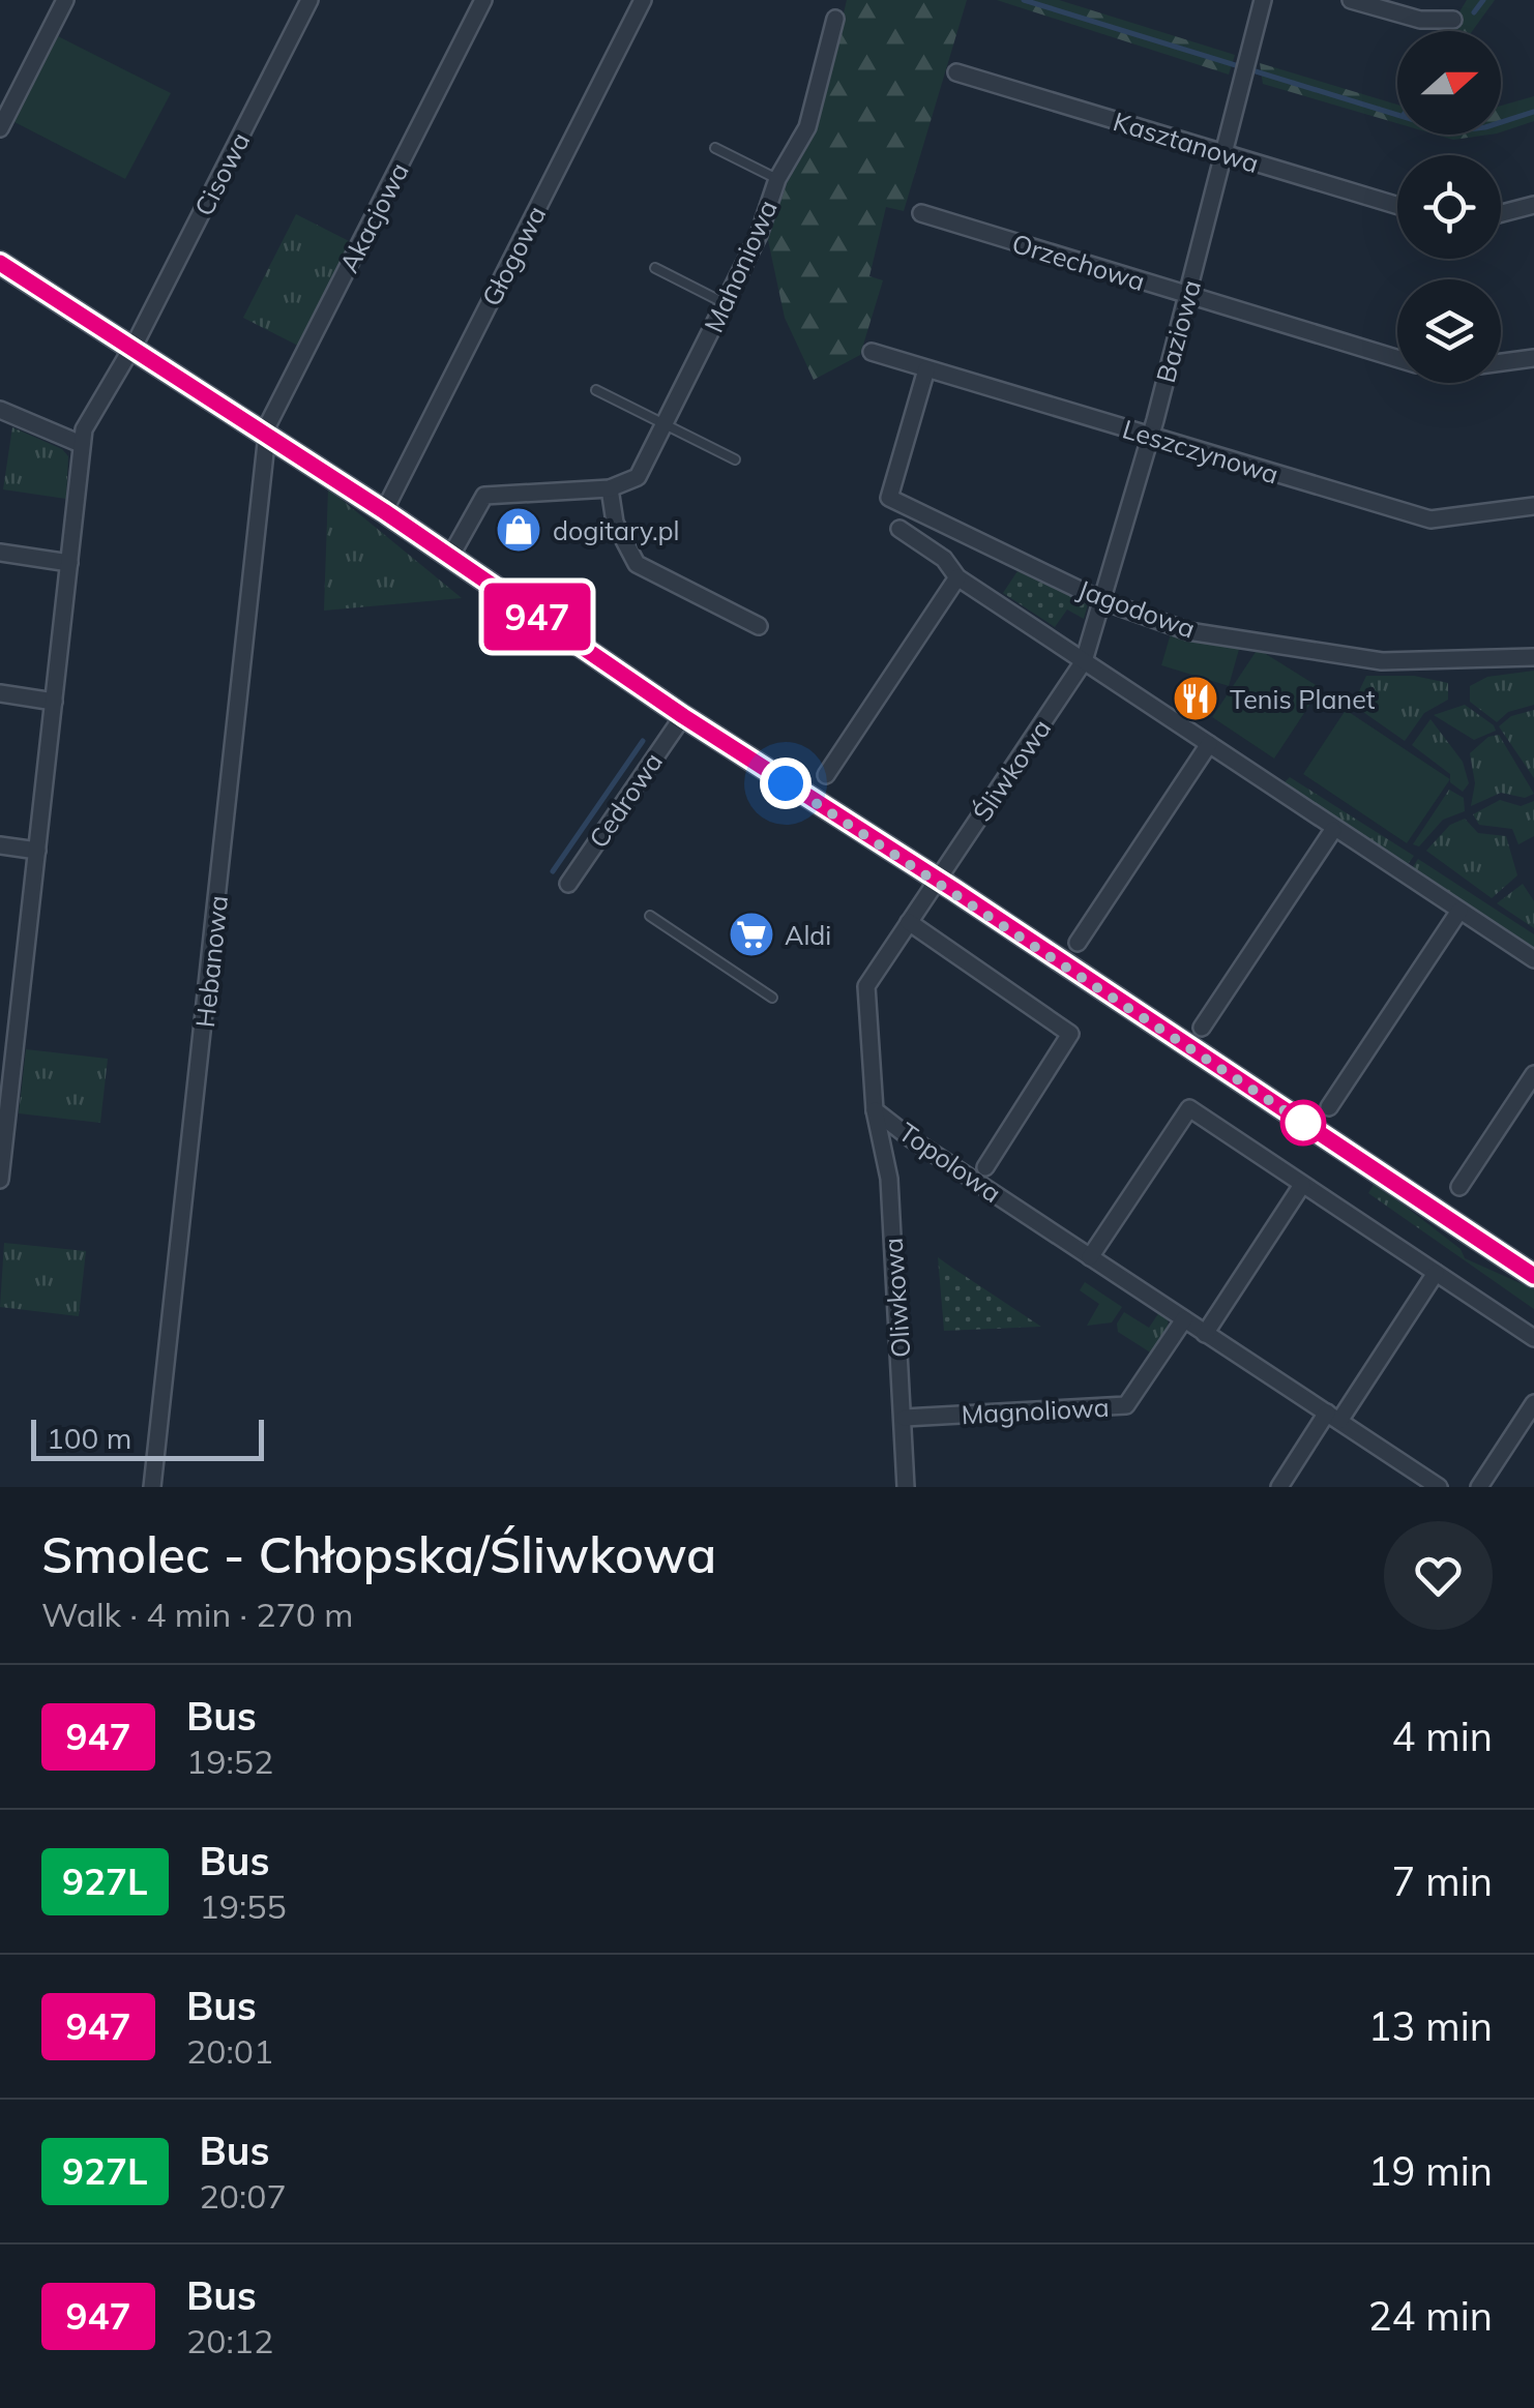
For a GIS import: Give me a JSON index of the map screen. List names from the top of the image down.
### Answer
{
  "streets": {
    "street": [
      "Kasztanowa",
      "Cisowa",
      "Akacjowa",
      "Głogowa",
      "Orzechowa",
      "Mahoniowa",
      "Baziowa",
      "Leszczynowa",
      "Jagodowa",
      "Śliwkowa",
      "Cedrowa",
      "Hebanowa",
      "Topolowa",
      "Oliwkowa",
      "Magnoliowa"
    ]
  },
  "crossings": [
    ["Kasztanowa", "Baziowa"],
    ["Akacjowa", "Hebanowa"],
    ["Orzechowa", "Baziowa"],
    ["Baziowa", "Leszczynowa"],
    ["Baziowa", "Jagodowa"],
    ["Baziowa", "Śliwkowa"],
    ["Leszczynowa", "Jagodowa"],
    ["Śliwkowa", "Topolowa"],
    ["Topolowa", "Oliwkowa"],
    ["Topolowa", "Magnoliowa"],
    ["Oliwkowa", "Magnoliowa"]
  ],
  "places": {
    "shop": ["dogitary.pl"],
    "restaurant": ["Tenis Planet"],
    "supermarket": ["Aldi"]
  },
  "lines": ["bus line 947"],
  "scale_bar": "100 m",
  "north": "right",
  "page": {
    "on_map": "947",
    "scale": "100 m",
    "heading": ["Smolec - Chłopska/Śliwkowa", "Walk · 4 min · 270 m"],
    "list": [
      {
        "mark": "947",
        "name": "Bus",
        "note": "19:52",
        "value": "4 min"
      },
      {
        "mark": "927L",
        "name": "Bus",
        "note": "19:55",
        "value": "7 min"
      },
      {
        "mark": "947",
        "name": "Bus",
        "note": "20:01",
        "value": "13 min"
      },
      {
        "mark": "927L",
        "name": "Bus",
        "note": "20:07",
        "value": "19 min"
      },
      {
        "mark": "947",
        "name": "Bus",
        "note": "20:12",
        "value": "24 min"
      }
    ]
  }
}
